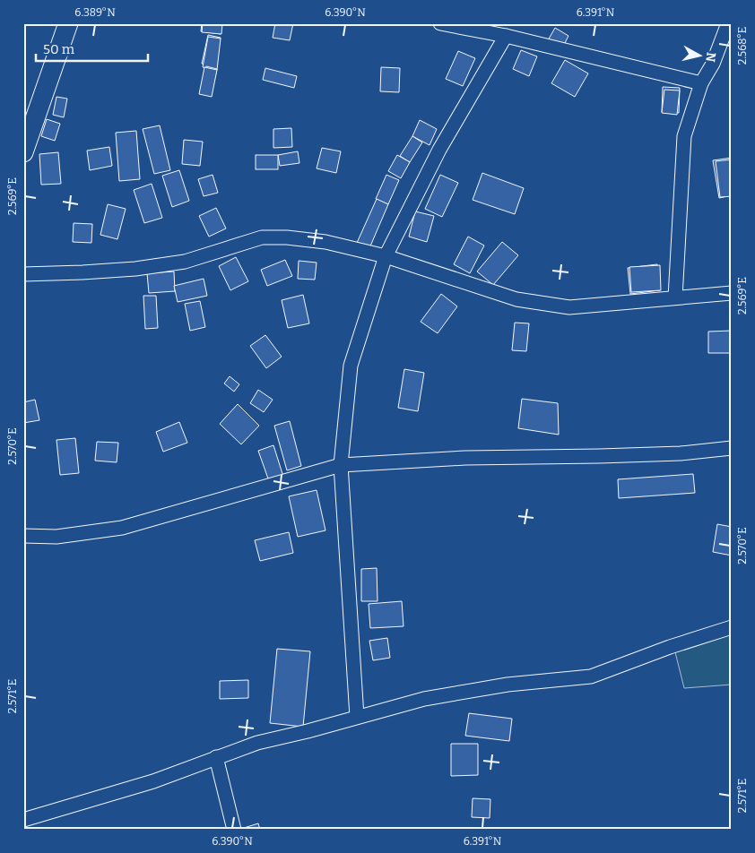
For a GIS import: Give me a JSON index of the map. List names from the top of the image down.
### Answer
{
  "scale_bar": "50 m",
  "north": "right",
  "coordinates": [
    "6.389°N",
    "6.390°N",
    "6.391°N",
    "2.568°E",
    "2.569°E",
    "2.570°E",
    "2.571°E"
  ]
}
